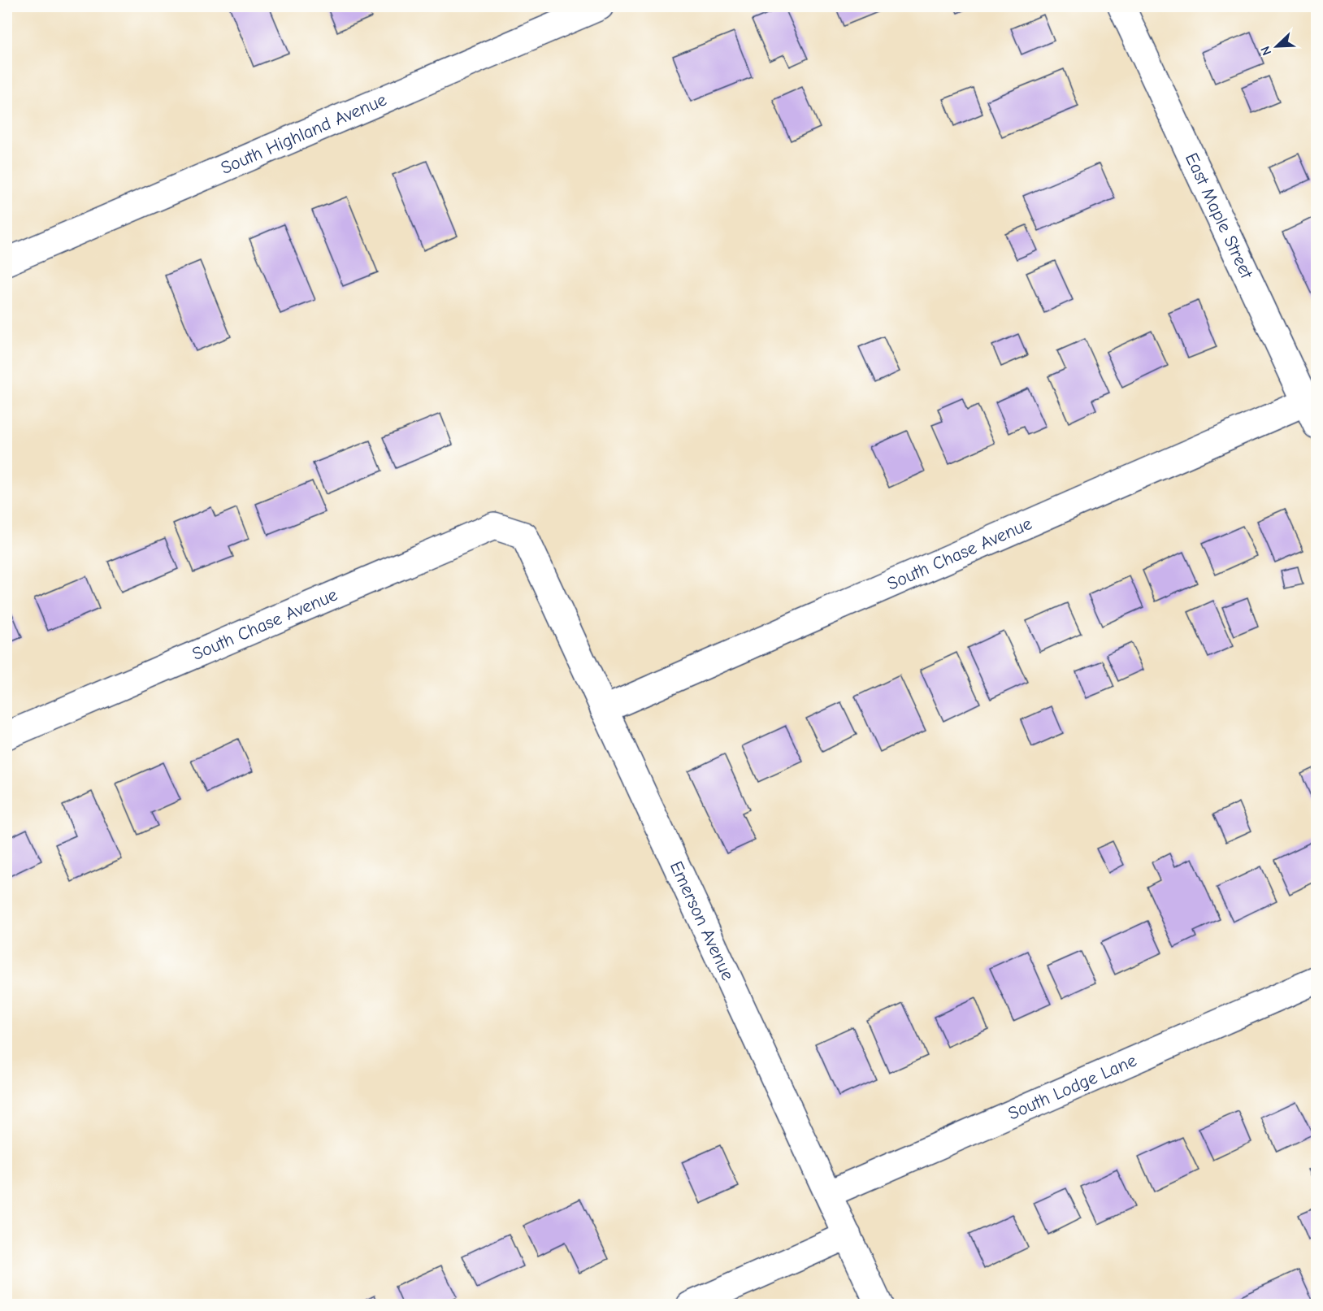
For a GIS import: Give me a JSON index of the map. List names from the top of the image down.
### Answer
{
  "streets": {
    "street": [
      "South Highland Avenue",
      "East Maple Street",
      "South Chase Avenue",
      "Emerson Avenue",
      "South Lodge Lane"
    ]
  },
  "crossings": [
    ["East Maple Street", "South Chase Avenue"],
    ["South Chase Avenue", "Emerson Avenue"],
    ["Emerson Avenue", "South Lodge Lane"]
  ],
  "north": "bottom left"
}
